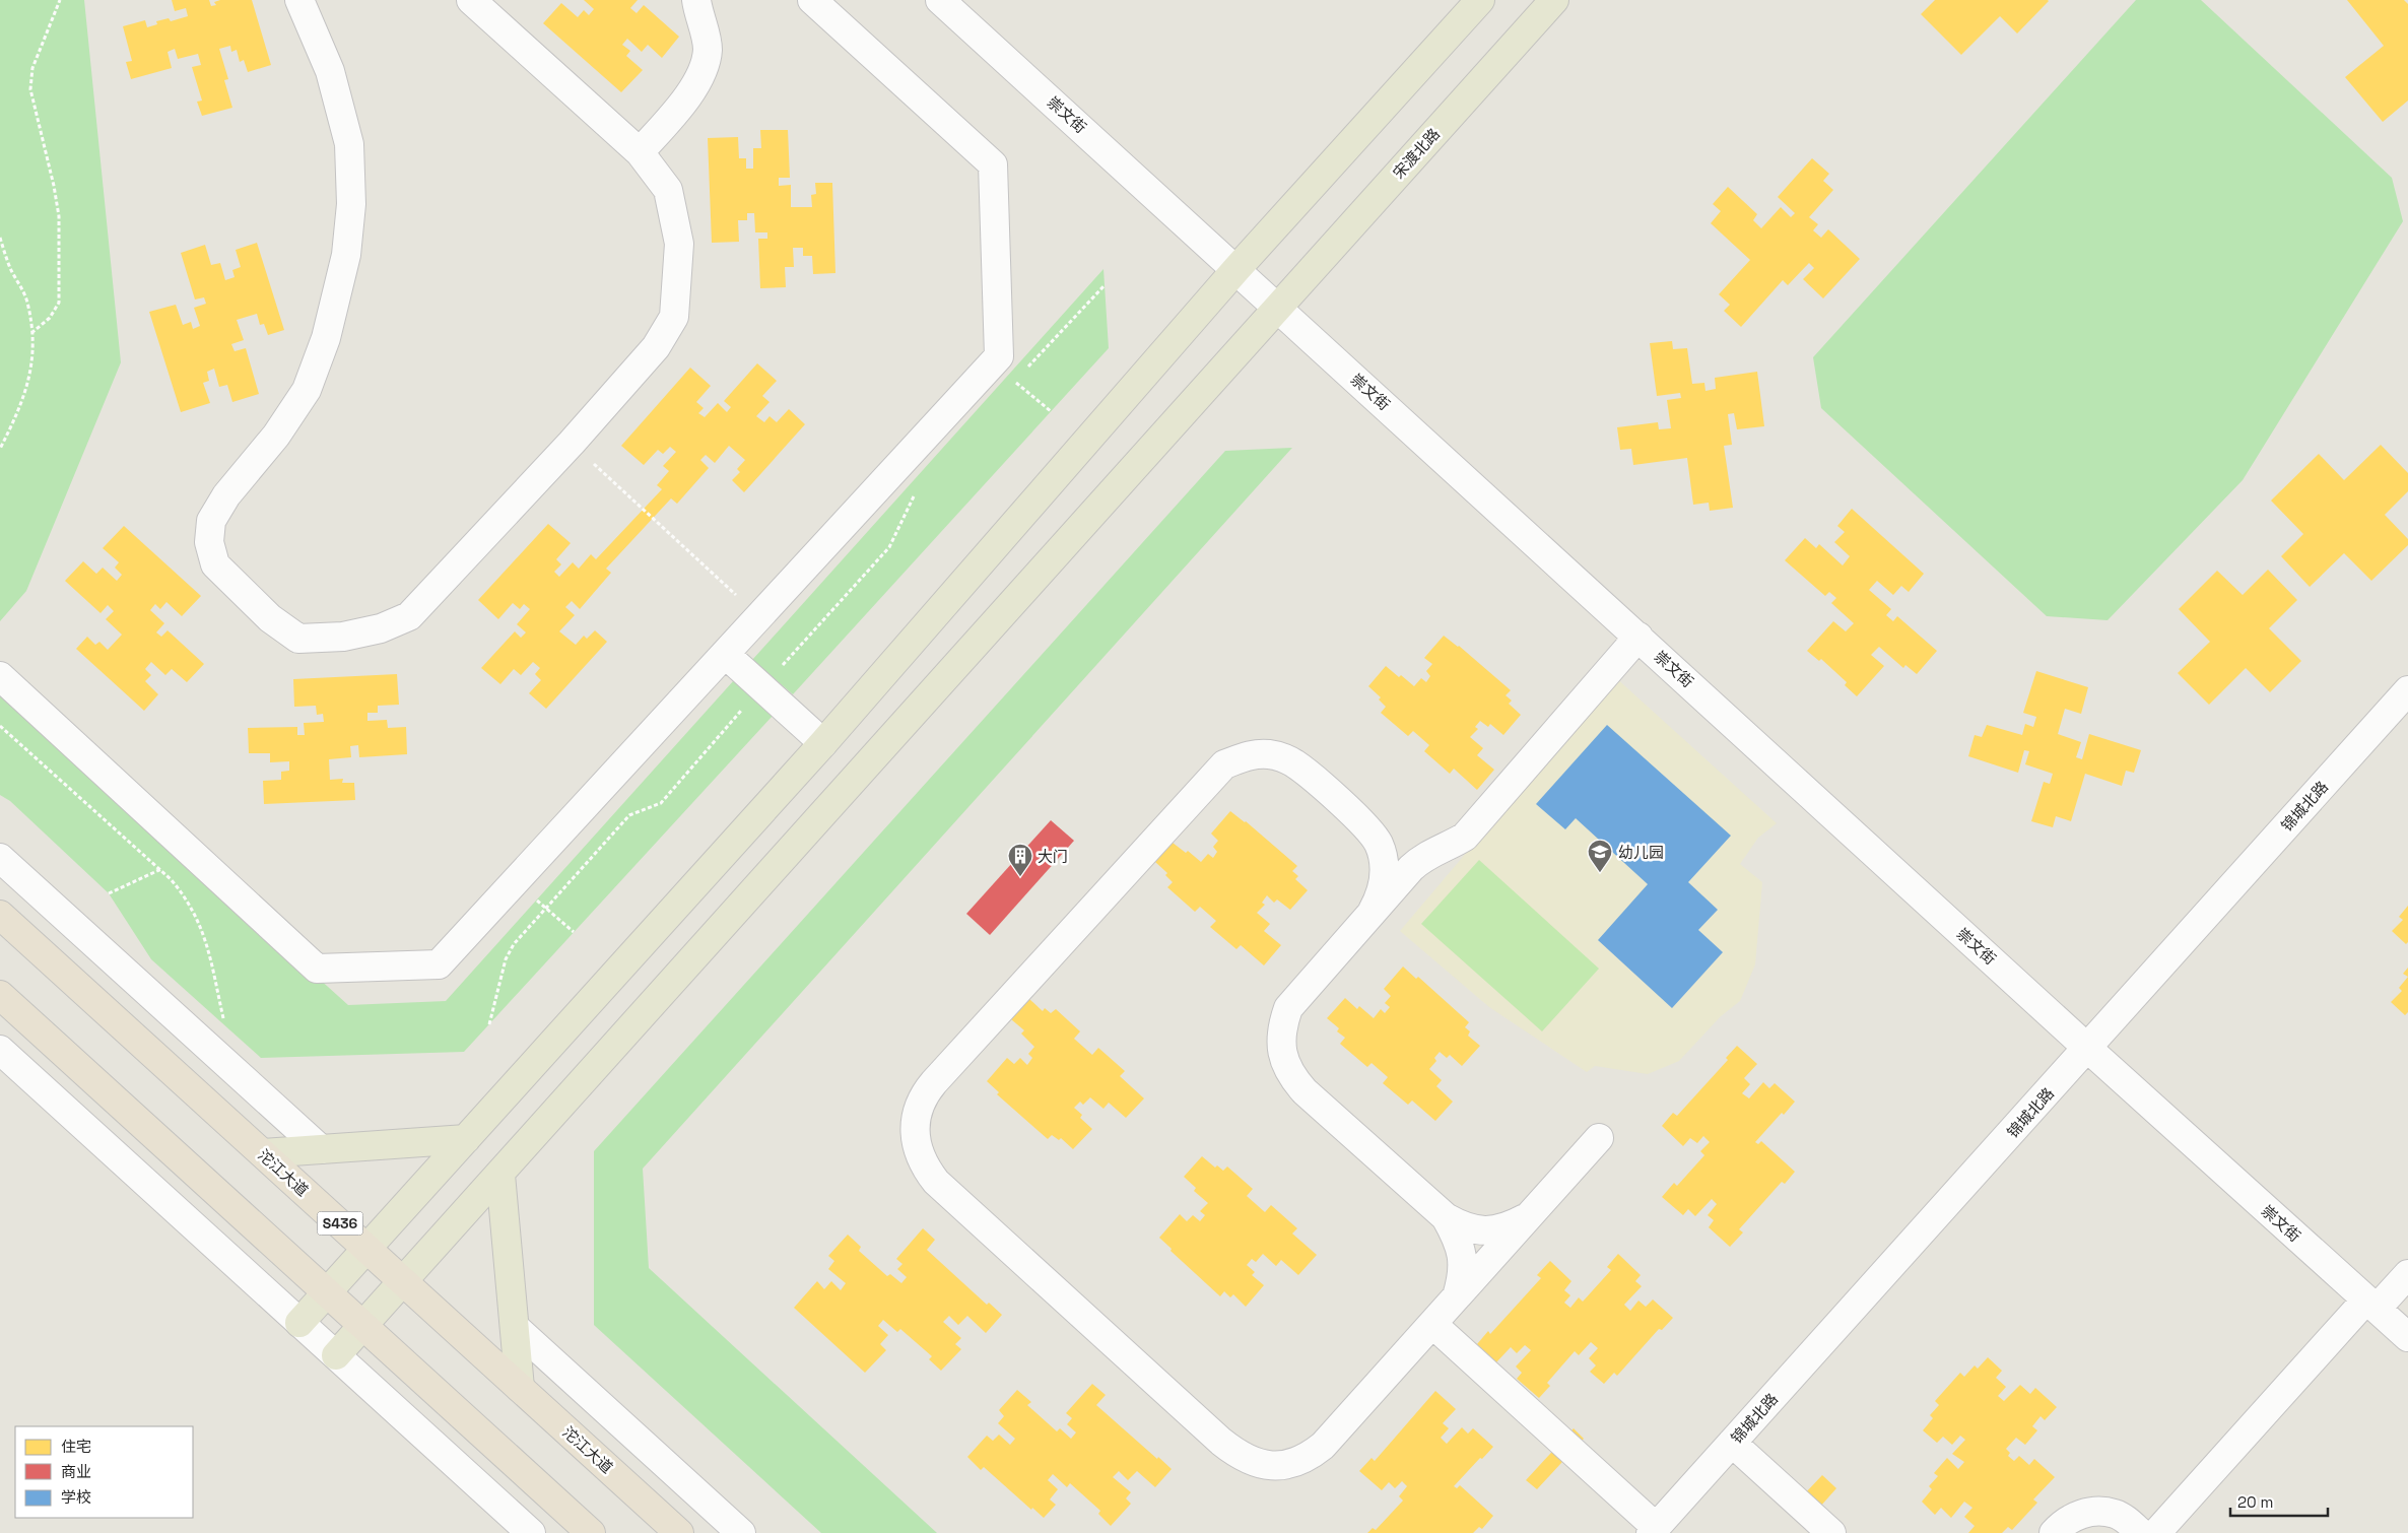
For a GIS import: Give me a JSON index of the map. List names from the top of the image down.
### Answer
{
  "streets": {
    "highway": ["沱江大道", "S436"],
    "main road": ["宋渡北路"],
    "street": ["崇文街", "锦城北路"]
  },
  "crossings": [
    ["崇文街", "宋渡北路"],
    ["崇文街", "锦城北路"],
    ["宋渡北路", "沱江大道"]
  ],
  "places": {
    "school or university": ["幼儿园"],
    "building": ["大门"]
  },
  "legend": ["住宅", "商业", "学校"],
  "scale_bar": "20 m"
}
